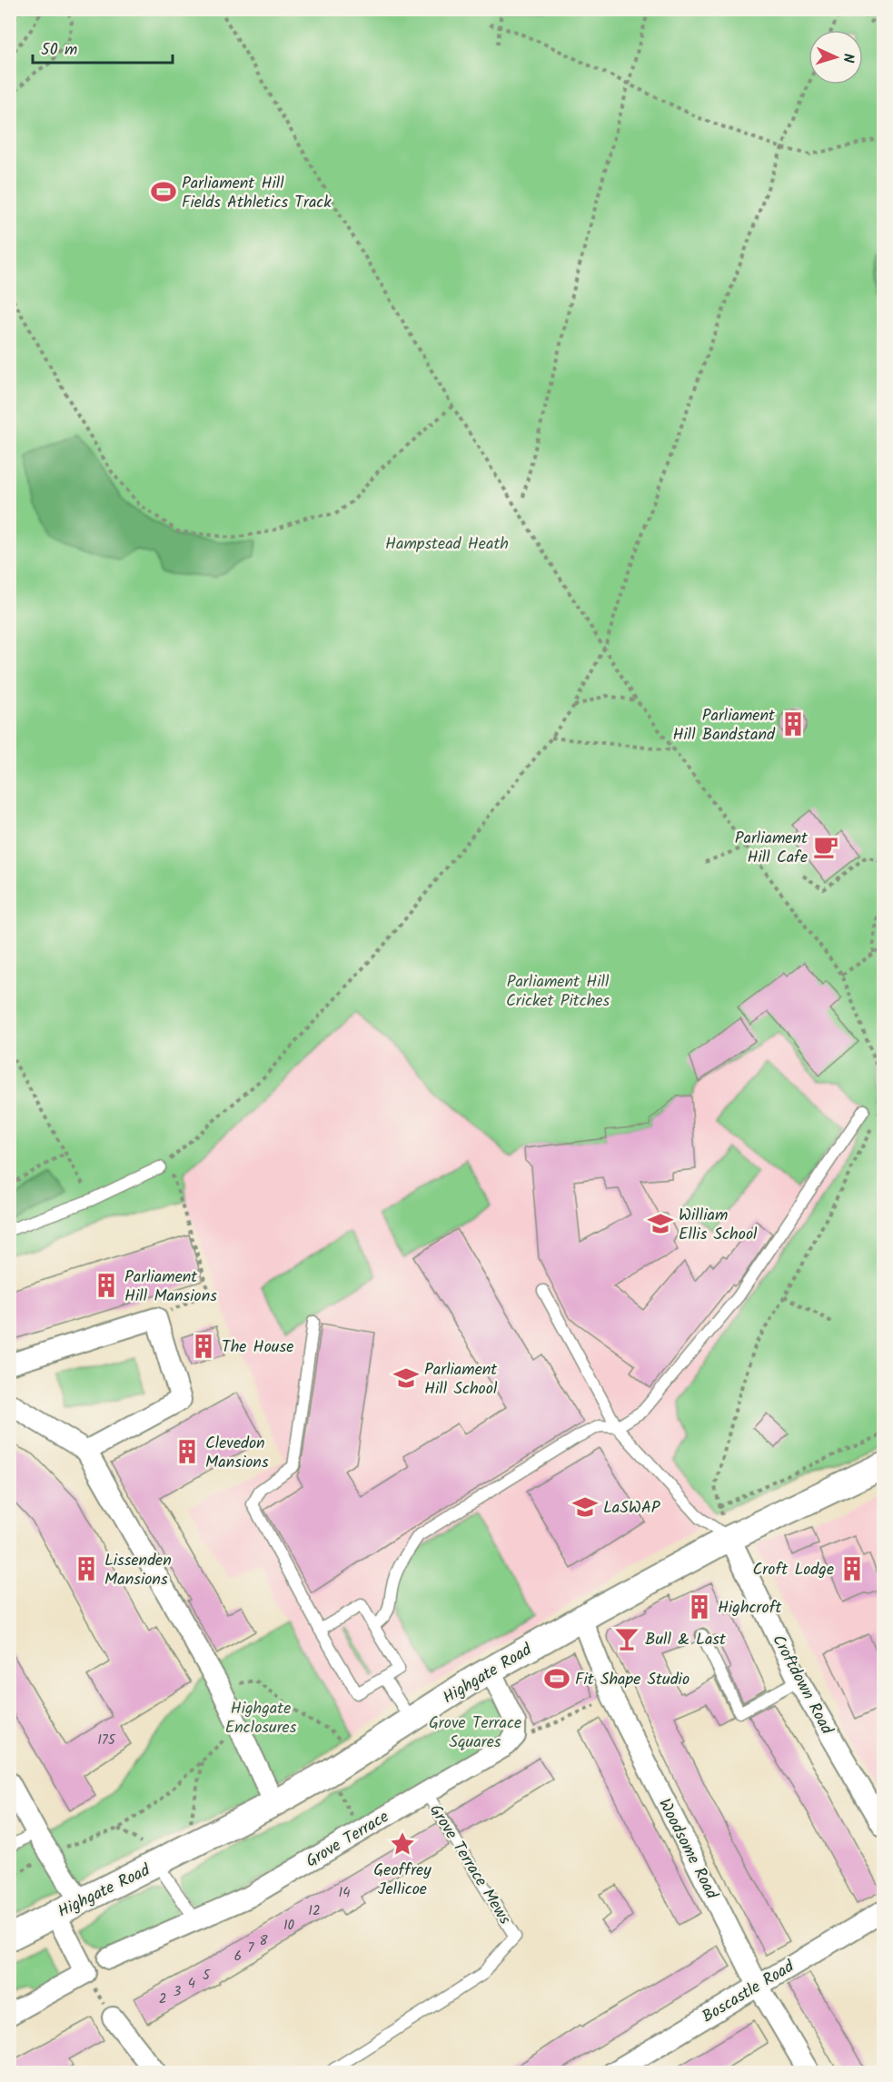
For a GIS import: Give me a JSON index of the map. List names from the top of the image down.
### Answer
{
  "streets": {
    "street": [
      "Highgate Road",
      "Croftdown Road",
      "Grove Terrace",
      "Woodsome Road",
      "Boscastle Road"
    ],
    "lane": ["Grove Terrace Mews"]
  },
  "crossings": [
    ["Highgate Road", "Croftdown Road"],
    ["Highgate Road", "Woodsome Road"],
    ["Grove Terrace", "Grove Terrace Mews"],
    ["Woodsome Road", "Boscastle Road"]
  ],
  "parks": [
    "Hampstead Heath",
    "Parliament Hill Cricket Pitches",
    "Highgate Enclosures",
    "Grove Terrace Squares"
  ],
  "places": {
    "sports": ["Parliament Hill Fields Athletics Track", "Fit Shape Studio"],
    "building": [
      "Parliament Hill Bandstand",
      "Parliament Hill Mansions",
      "The House",
      "Clevedon Mansions",
      "Lissenden Mansions",
      "Croft Lodge",
      "Highcroft"
    ],
    "cafe": ["Parliament Hill Cafe"],
    "school or university": ["William Ellis School", "Parliament Hill School", "LaSWAP"],
    "bar": ["Bull & Last"],
    "place": ["Geoffrey Jellicoe"]
  },
  "house_numbers": [
    "175",
    "14",
    "12",
    "10",
    "8",
    "7",
    "6",
    "5",
    "4",
    "3",
    "2"
  ],
  "scale_bar": "50 m",
  "north": "right"
}
